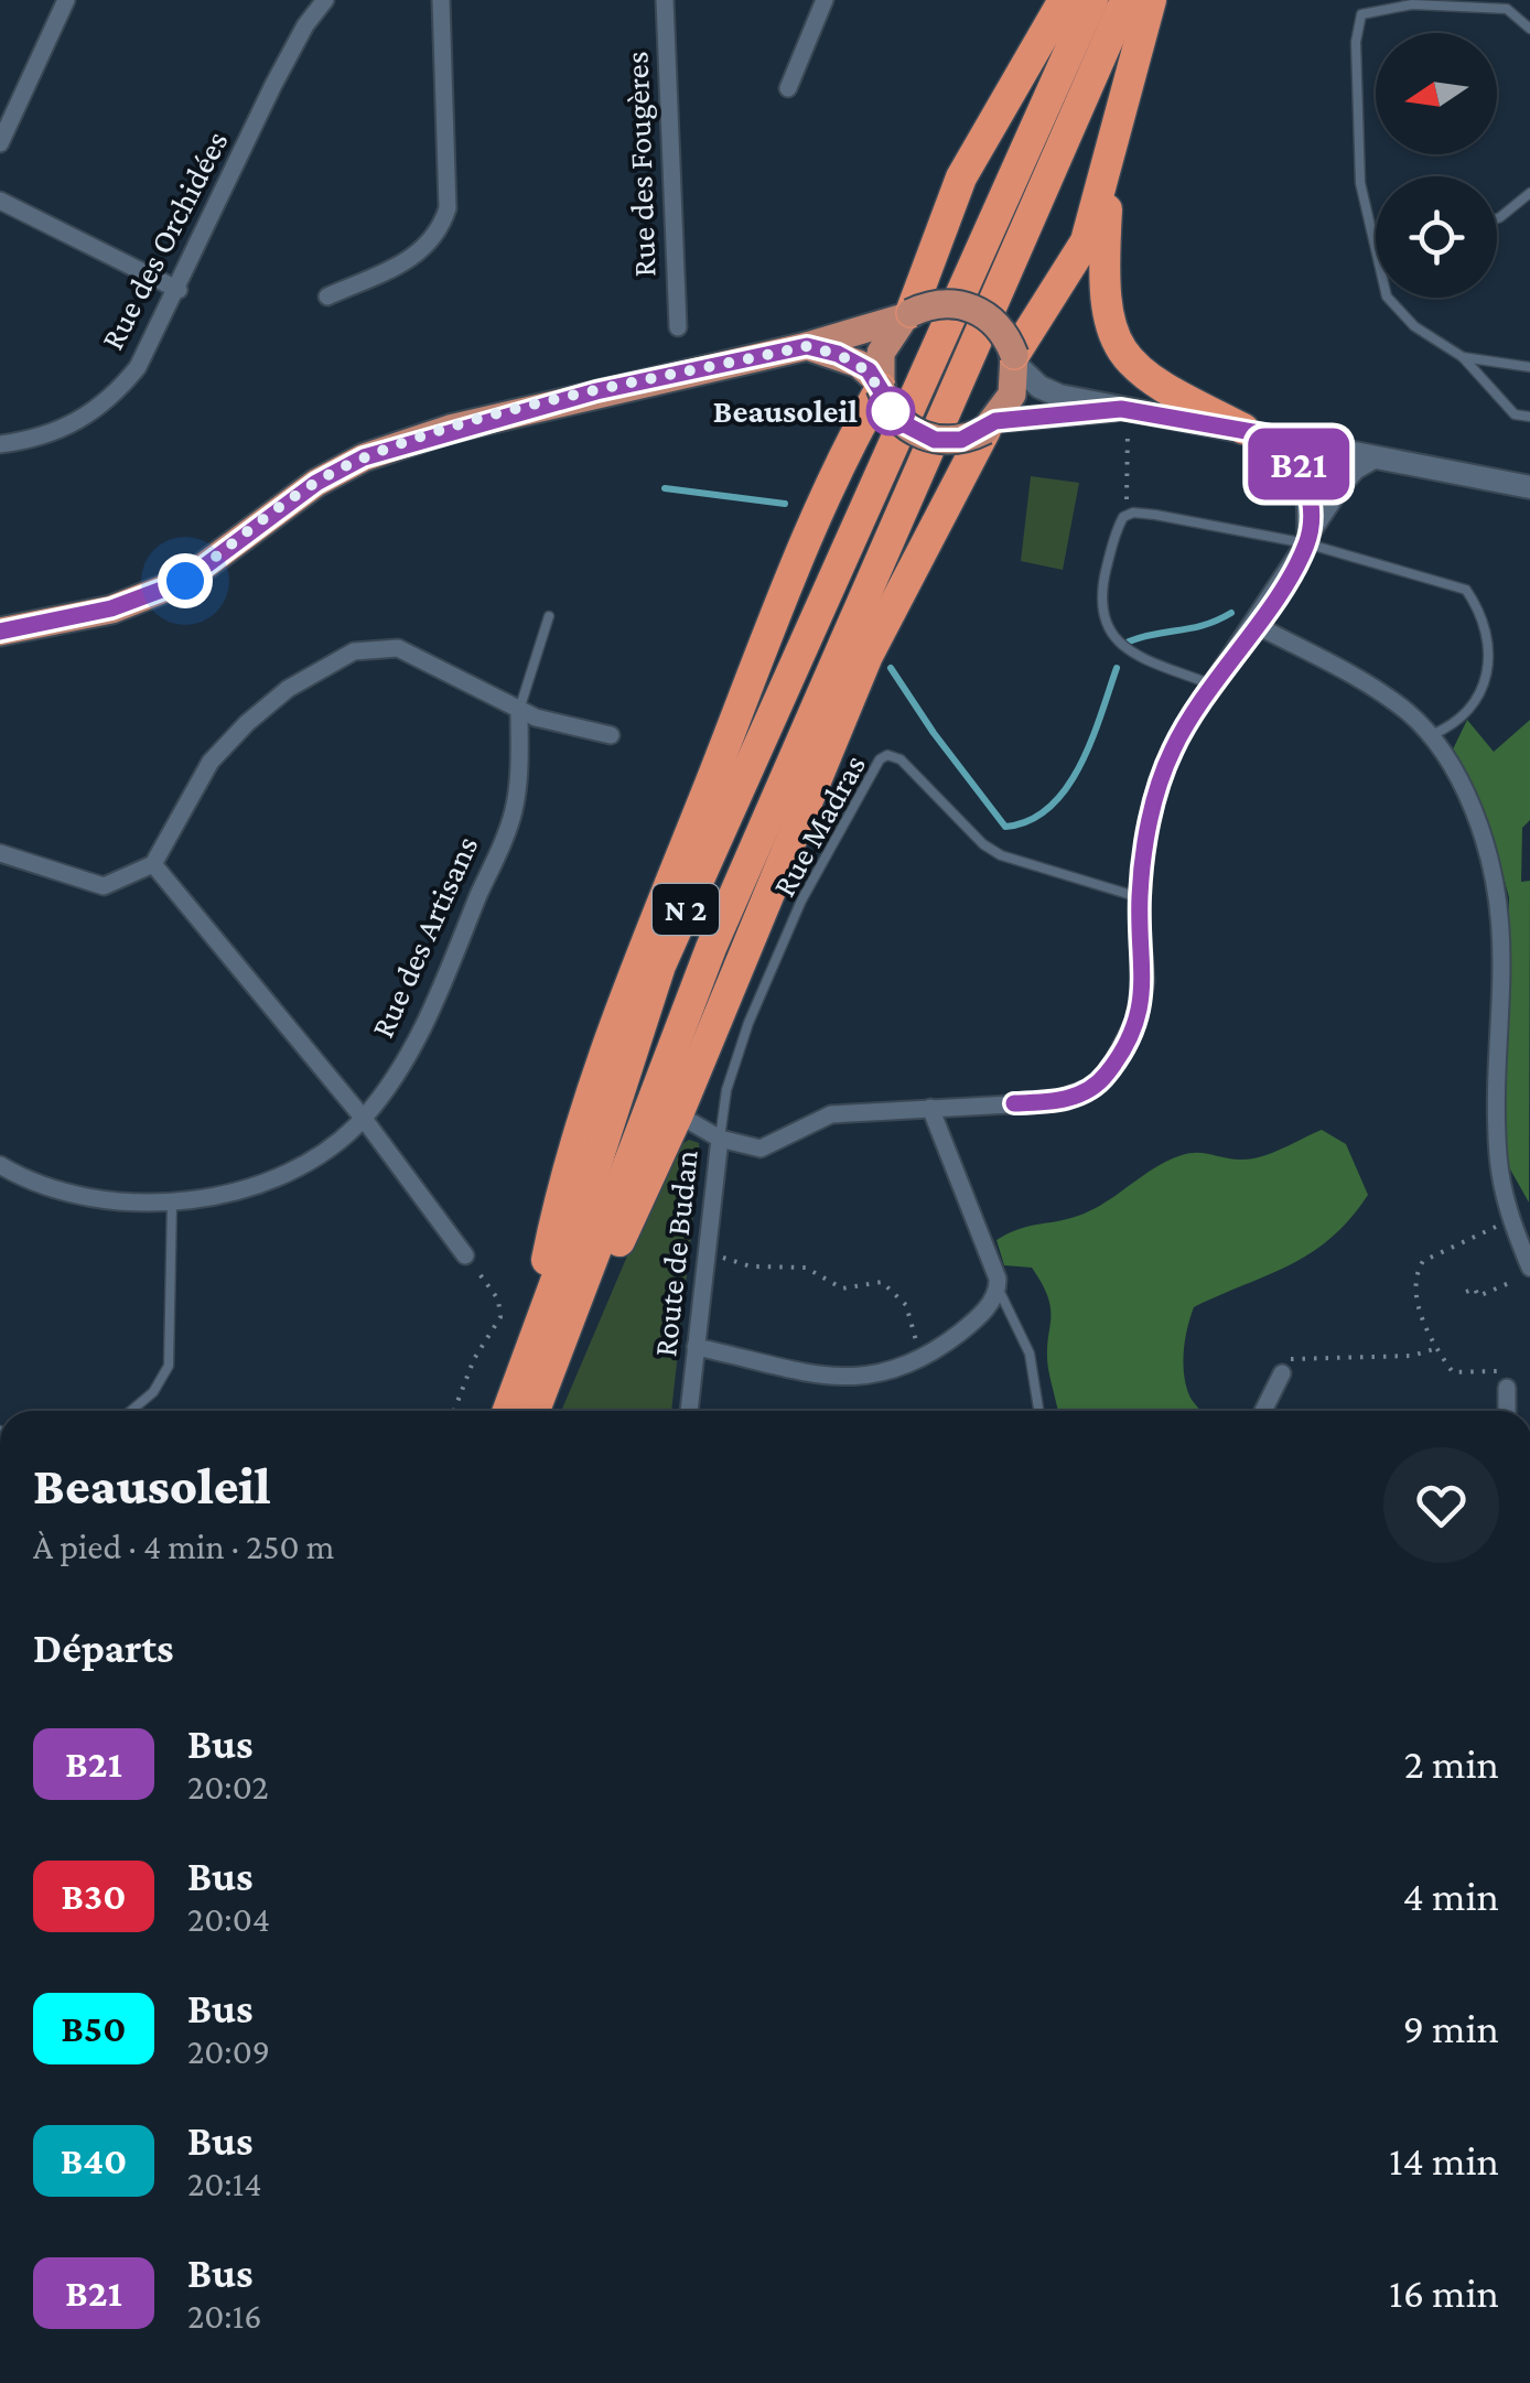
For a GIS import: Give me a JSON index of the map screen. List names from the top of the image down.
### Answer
{
  "streets": {
    "highway": ["N 2"],
    "street": [
      "Rue des Fougères",
      "Rue des Orchidées",
      "Rue des Artisans",
      "Route de Budan"
    ],
    "lane": ["Rue Madras"]
  },
  "crossings": [
    ["Rue Madras", "Route de Budan"]
  ],
  "places": ["Beausoleil"],
  "lines": ["bus line B21"],
  "north": "left",
  "page": {
    "on_map": "B21",
    "heading": [
      ["Beausoleil", "À pied · 4 min · 250 m"],
      "Départs"
    ],
    "list": [
      {
        "mark": "B21",
        "name": "Bus",
        "note": "20:02",
        "value": "2 min"
      },
      {
        "mark": "B30",
        "name": "Bus",
        "note": "20:04",
        "value": "4 min"
      },
      {
        "mark": "B50",
        "name": "Bus",
        "note": "20:09",
        "value": "9 min"
      },
      {
        "mark": "B40",
        "name": "Bus",
        "note": "20:14",
        "value": "14 min"
      },
      {
        "mark": "B21",
        "name": "Bus",
        "note": "20:16",
        "value": "16 min"
      }
    ]
  }
}
